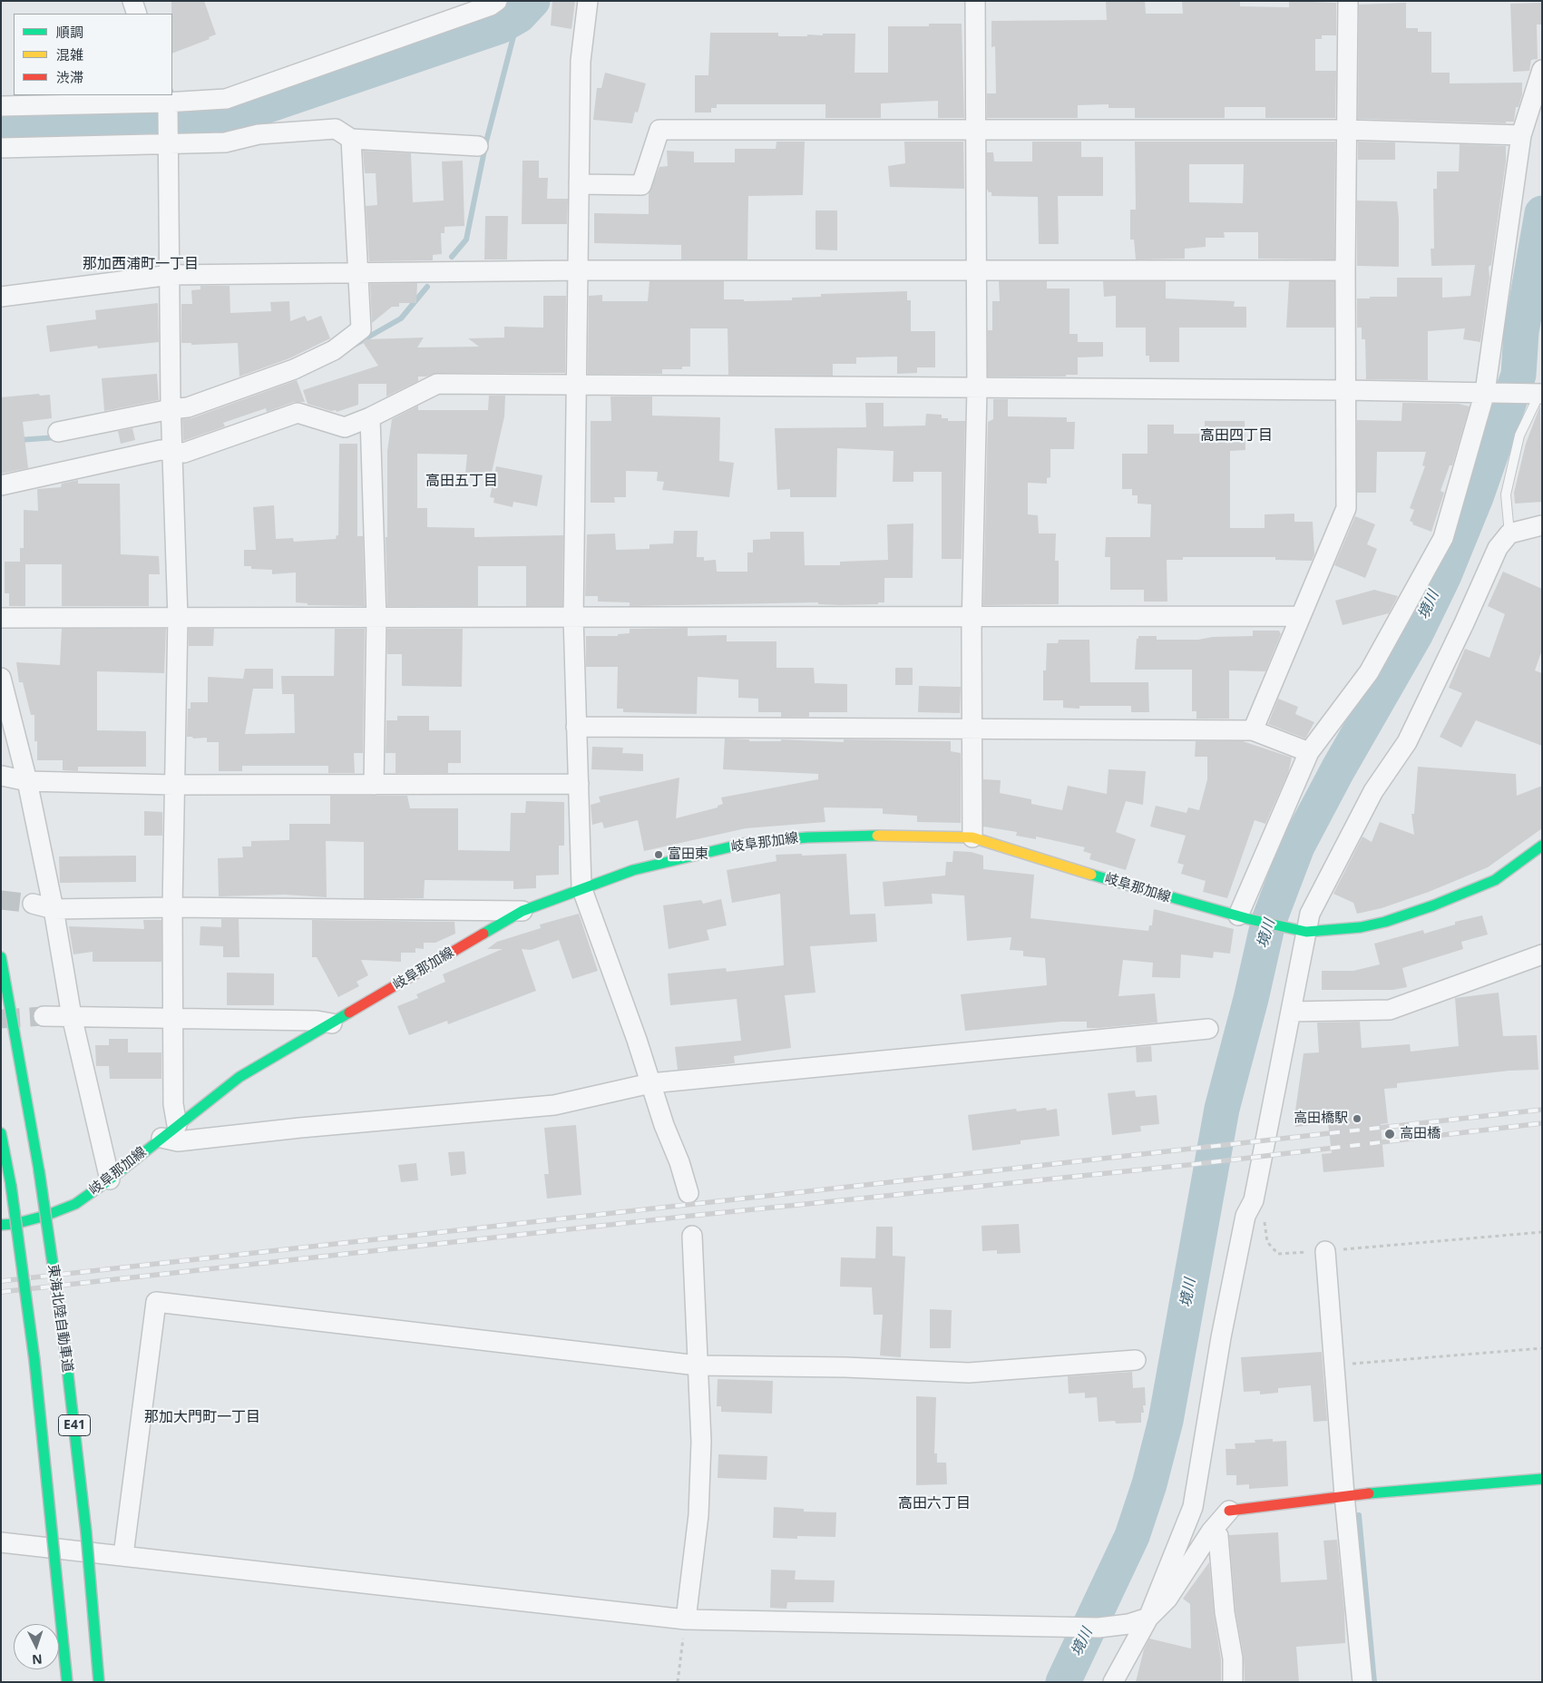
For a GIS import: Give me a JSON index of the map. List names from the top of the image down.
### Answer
{
  "streets": {
    "main road": ["岐阜那加線", "東海北陸自動車道", "E41"]
  },
  "districts": [
    "那加西浦町一丁目",
    "高田四丁目",
    "高田五丁目",
    "那加大門町一丁目",
    "高田六丁目"
  ],
  "water": ["境川"],
  "places": ["富田東", "高田橋駅", "高田橋"],
  "legend": ["順調", "混雑", "渋滞"],
  "north": "bottom"
}
